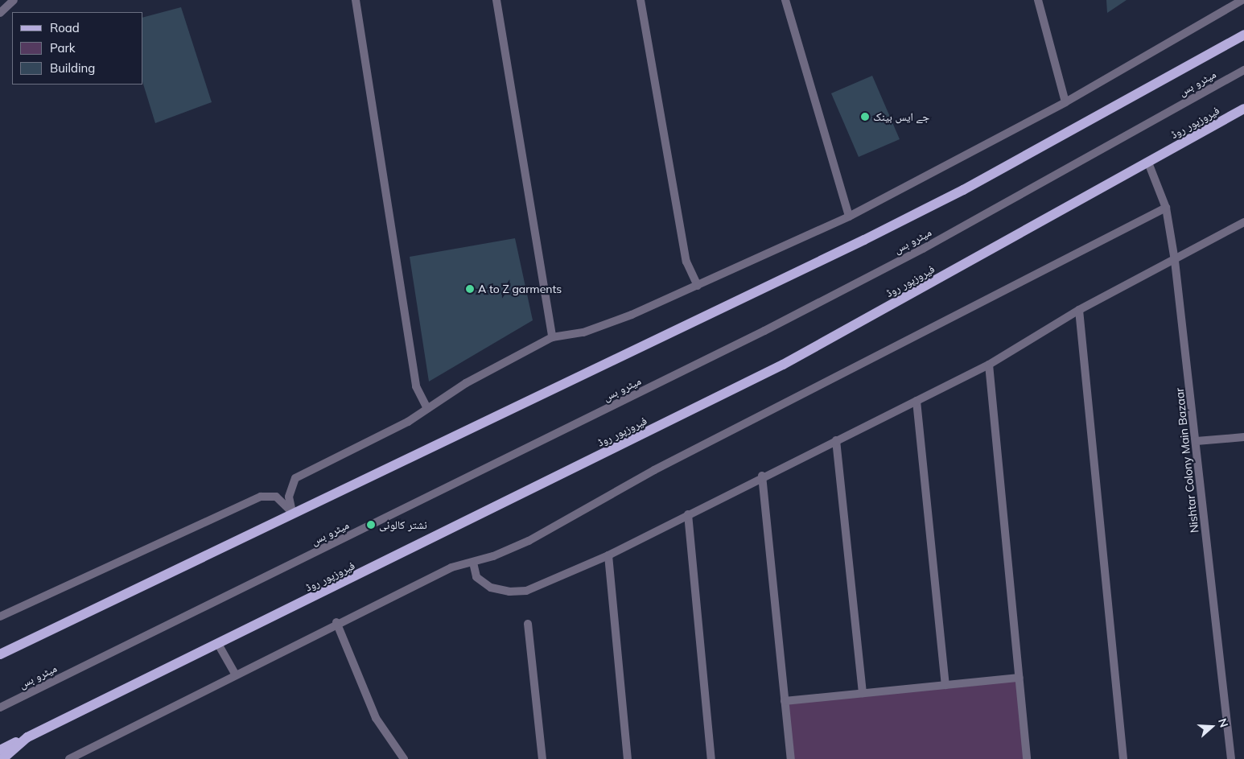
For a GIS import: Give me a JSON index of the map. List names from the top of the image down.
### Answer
{
  "streets": {
    "main road": ["فیروزپور روڈ"],
    "street": ["میٹرو بس", "Nishtar Colony Main Bazaar"]
  },
  "crossings": [
    ["فیروزپور روڈ", "Nishtar Colony Main Bazaar"]
  ],
  "places": ["جے ایس بینک", "A to Z garments", "نشتر کالونی"],
  "legend": ["Road", "Park", "Building"],
  "north": "right"
}
